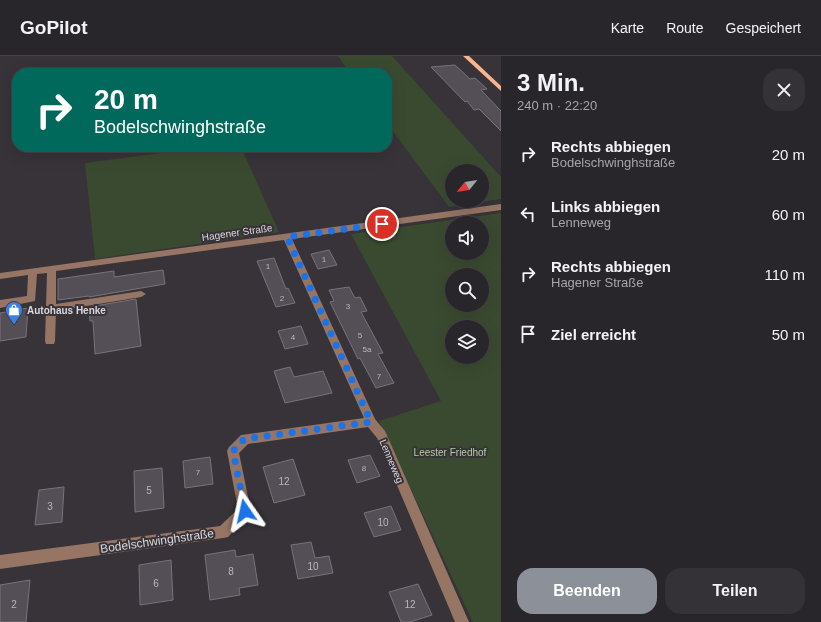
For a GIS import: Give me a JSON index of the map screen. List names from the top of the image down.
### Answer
{
  "streets": {
    "street": ["Hagener Straße", "Lenneweg", "Bodelschwinghstraße"]
  },
  "crossings": [
    ["Hagener Straße", "Lenneweg"],
    ["Lenneweg", "Bodelschwinghstraße"]
  ],
  "parks": ["Leester Friedhof"],
  "places": {
    "shop": ["Autohaus Henke"]
  },
  "house_numbers": [
    "1",
    "1",
    "2",
    "3",
    "5",
    "4",
    "5a",
    "7",
    "8",
    "7",
    "12",
    "5",
    "3",
    "10",
    "10",
    "8",
    "6",
    "2",
    "12"
  ],
  "north": "bottom left",
  "page": {
    "header": "GoPilot",
    "nav": ["Karte", "Route", "Gespeichert"],
    "heading": ["3 Min.", "240 m · 22:20"],
    "turn": ["20 m", "Bodelschwinghstraße"],
    "list": [
      {
        "name": "Rechts abbiegen",
        "note": "Bodelschwinghstraße",
        "value": "20 m"
      },
      {
        "name": "Links abbiegen",
        "note": "Lenneweg",
        "value": "60 m"
      },
      {
        "name": "Rechts abbiegen",
        "note": "Hagener Straße",
        "value": "110 m"
      },
      {
        "name": "Ziel erreicht",
        "value": "50 m"
      }
    ],
    "buttons": ["Beenden", "Teilen"]
  }
}
